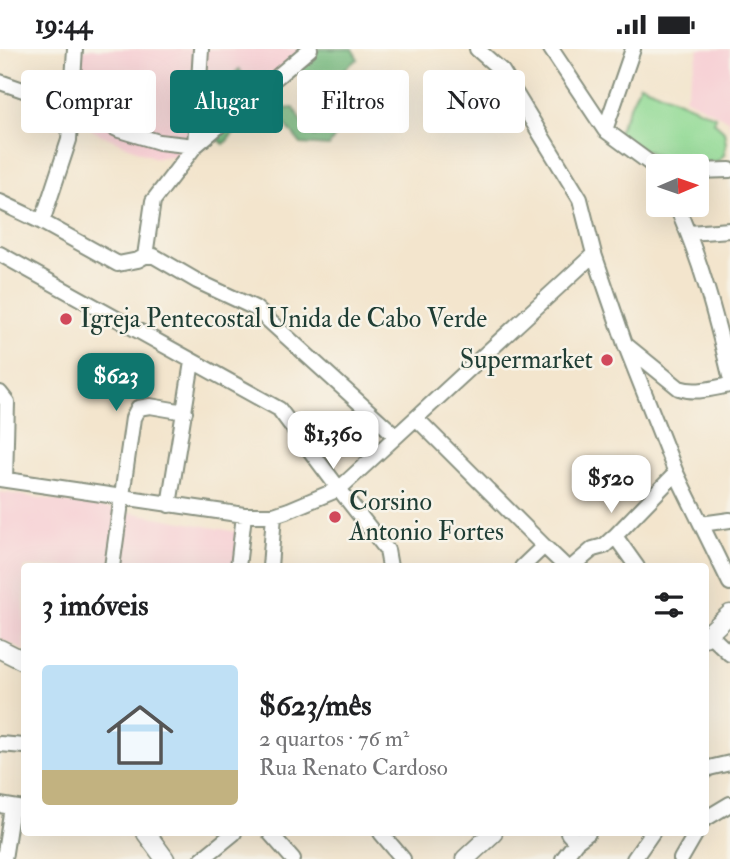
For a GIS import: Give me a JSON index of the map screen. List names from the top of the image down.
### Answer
{
  "places": ["Igreja Pentecostal Unida de Cabo Verde", "Supermarket", "Corsino Antonio Fortes"],
  "north": "right",
  "page": {
    "status": "19:44",
    "chip": [
      "Comprar",
      "Alugar",
      "Filtros",
      "Novo"
    ],
    "price": ["$623", "$1,360", "$520"],
    "heading": "3 imóveis",
    "list": [
      {
        "name": "$623/mês",
        "note": "2 quartos · 76 m² · Rua Renato Cardoso"
      }
    ]
  }
}
